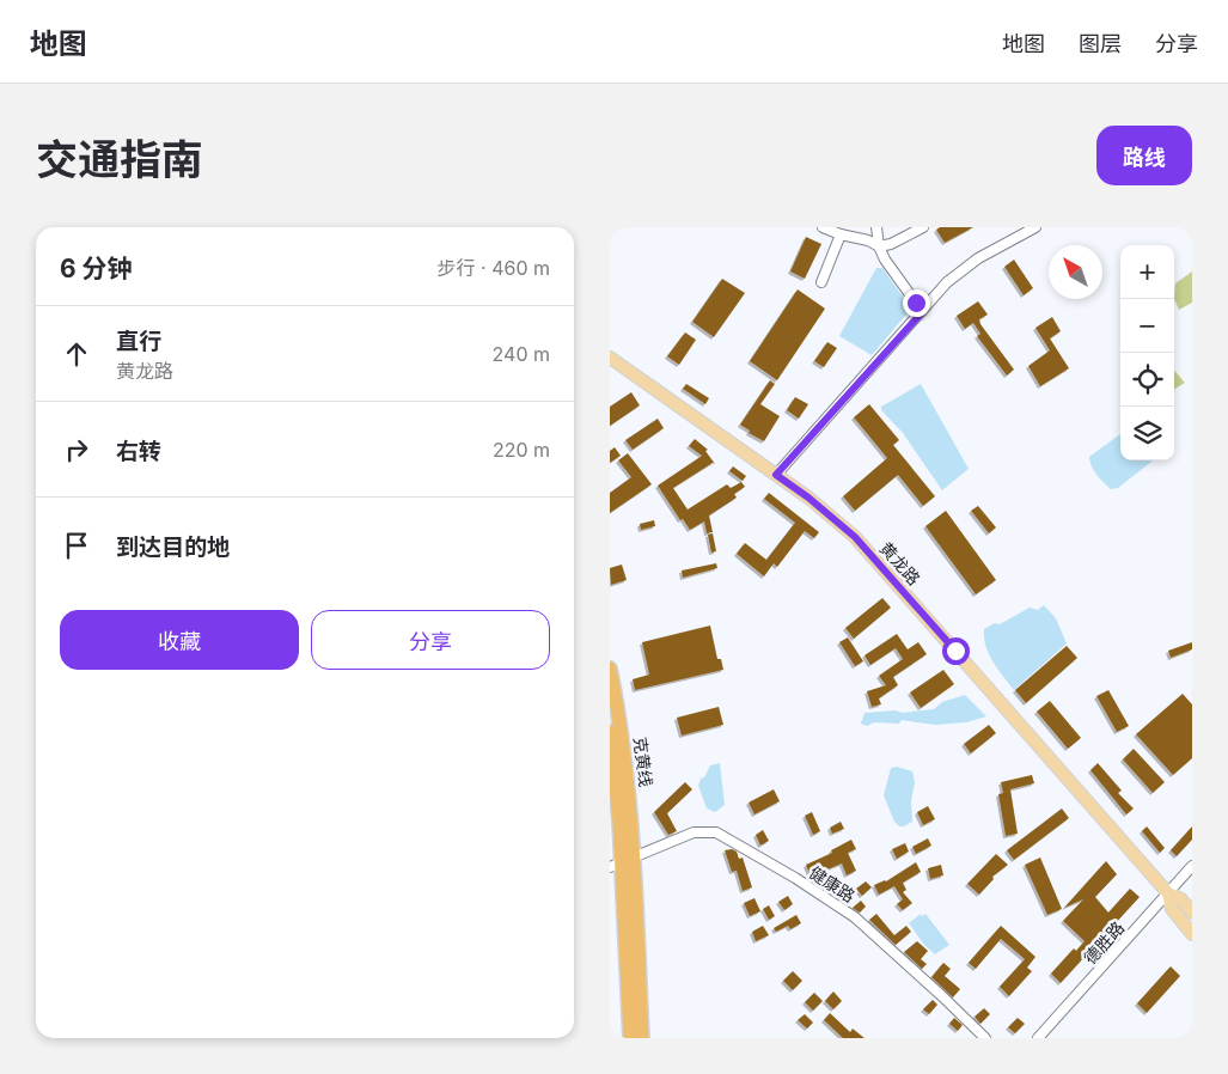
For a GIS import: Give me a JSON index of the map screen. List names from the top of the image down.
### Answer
{
  "streets": {
    "highway": ["克黄线"],
    "main road": ["黄龙路"],
    "street": ["健康路", "德胜路"]
  },
  "crossings": [
    ["黄龙路", "德胜路"],
    ["克黄线", "健康路"]
  ],
  "north": "top left",
  "page": {
    "header": "地图",
    "nav": ["地图", "图层", "分享"],
    "title": "交通指南",
    "buttons": [
      "路线",
      ["收藏", "分享"]
    ],
    "heading": ["6 分钟", "步行 · 460 m"],
    "map_buttons": ["+", "−"],
    "list": [
      ["直行", "黄龙路", "240 m"],
      ["右转", "220 m"],
      "到达目的地"
    ]
  }
}
